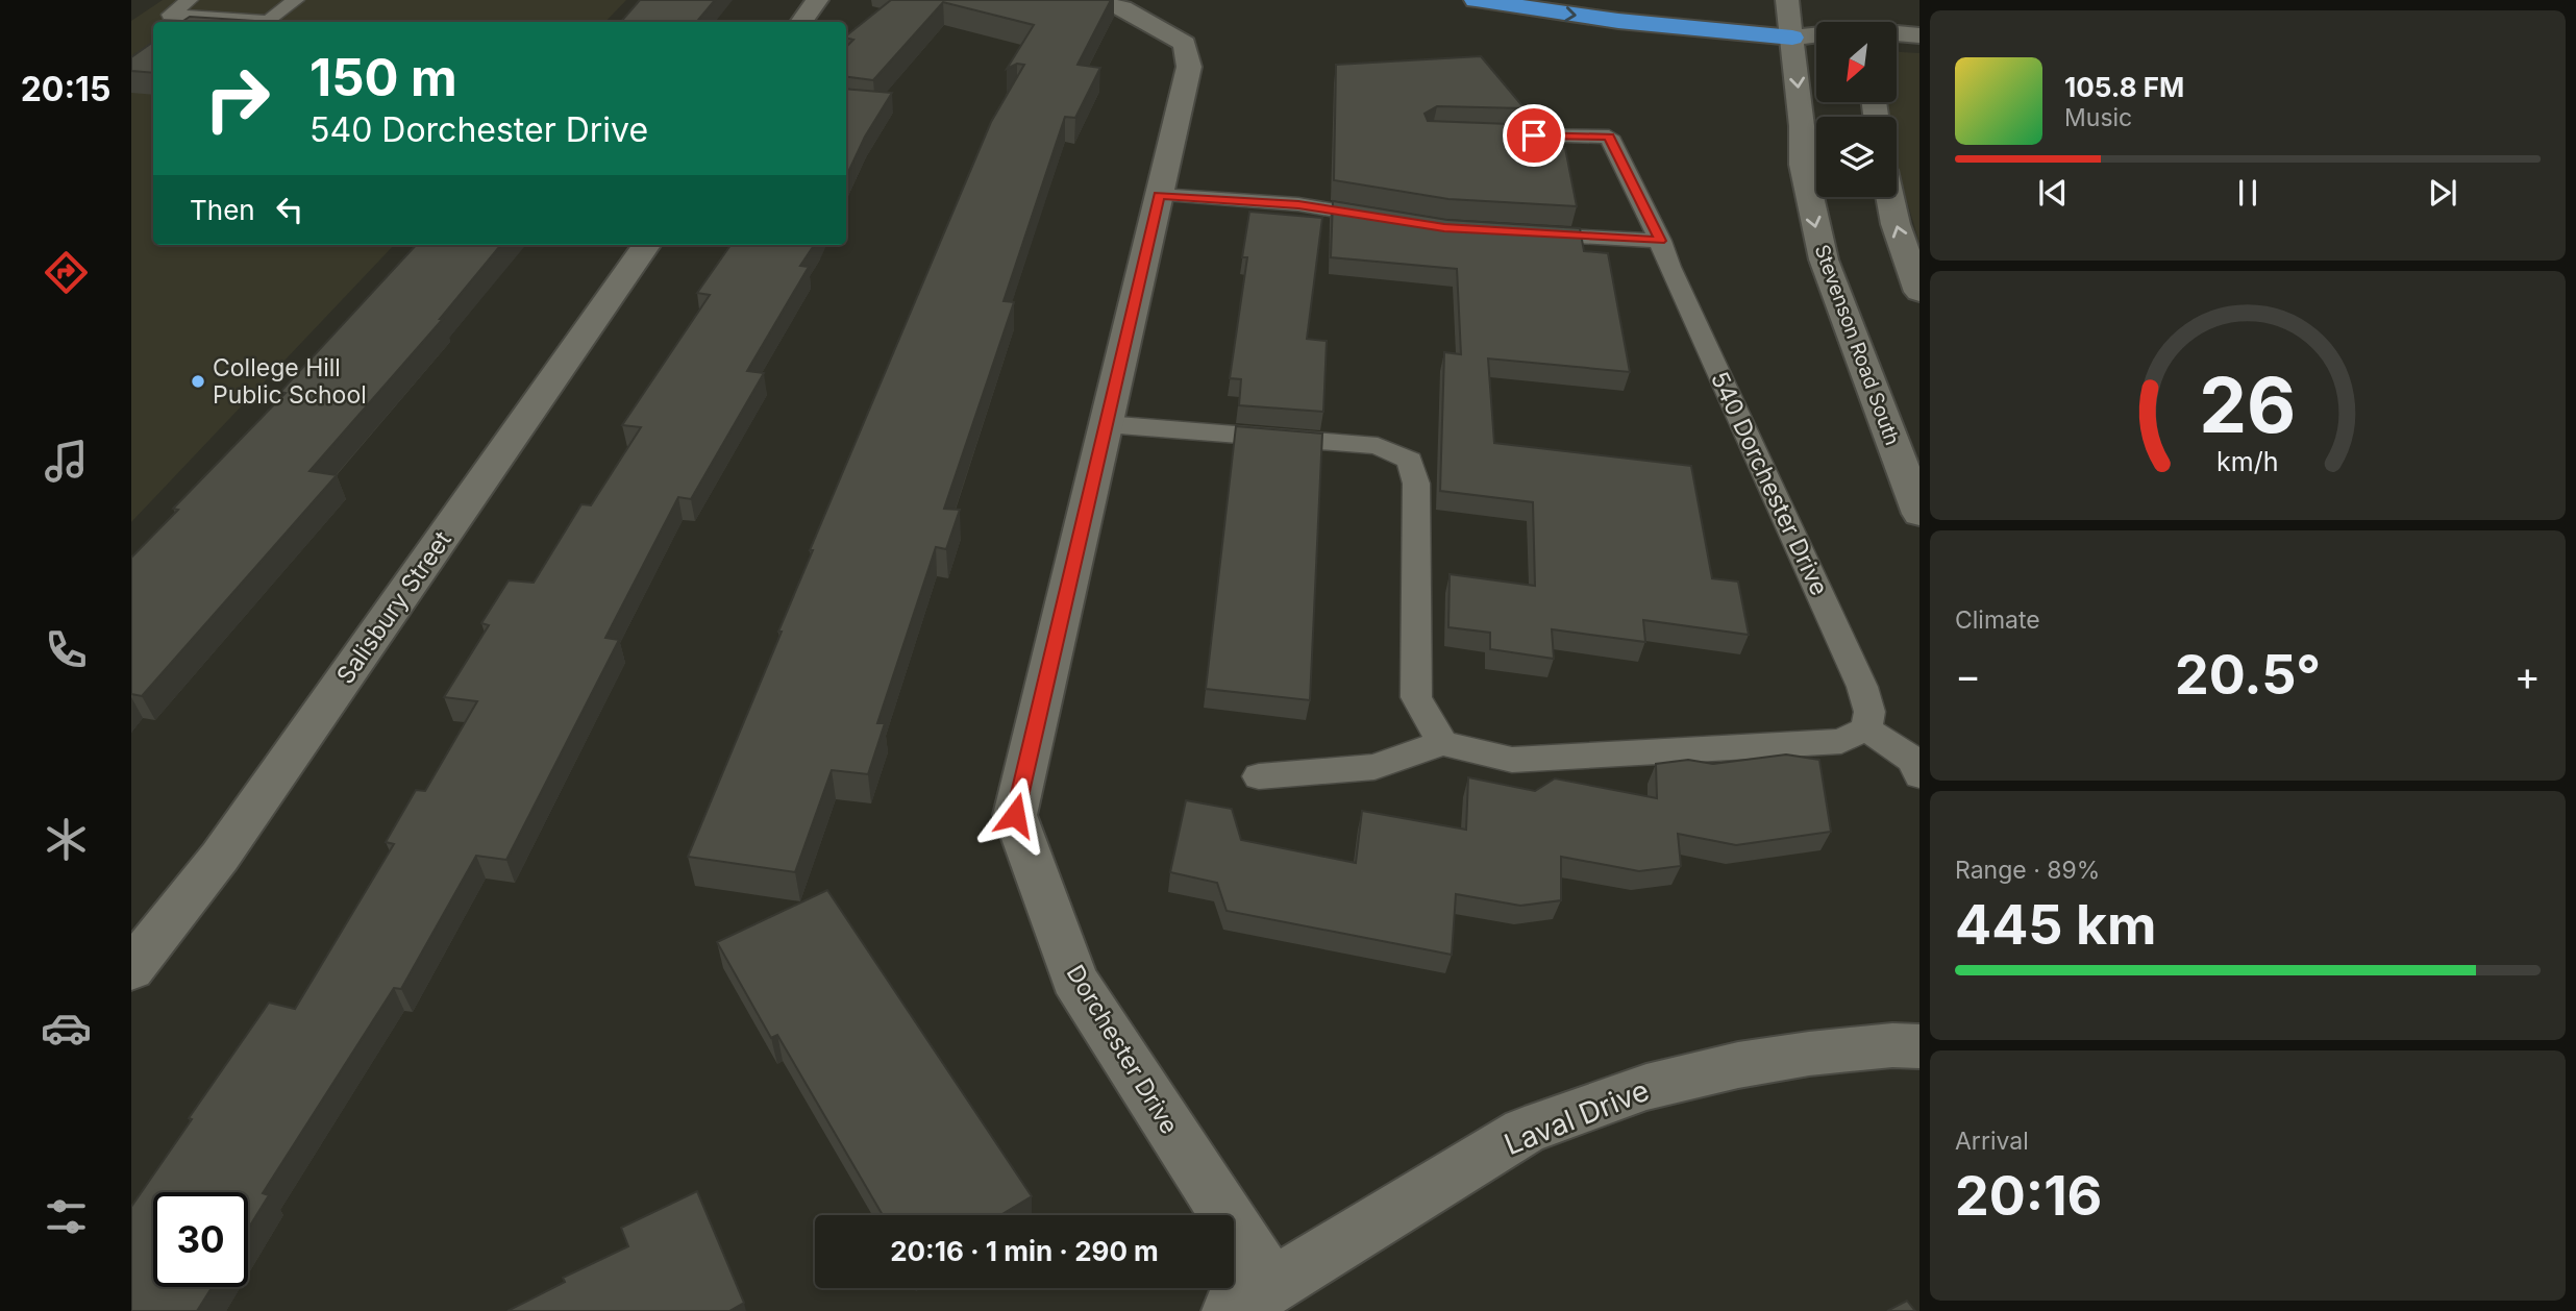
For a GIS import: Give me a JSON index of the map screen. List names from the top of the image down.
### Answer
{
  "streets": {
    "street": [
      "Stevenson Road South",
      "Salisbury Street",
      "Dorchester Drive",
      "Laval Drive"
    ],
    "lane": ["540 Dorchester Drive"]
  },
  "crossings": [
    ["Dorchester Drive", "Laval Drive"]
  ],
  "one_way": ["Stevenson Road South"],
  "places": ["College Hill Public School"],
  "north": "bottom left",
  "page": {
    "tabs": "20:15",
    "turn": ["150 m", "540 Dorchester Drive"],
    "song": ["105.8 FM", "Music"],
    "then": "Then",
    "tile": [
      "Climate",
      ["Range · 89%", "445 km"],
      ["Arrival", "20:16"]
    ],
    "heat": ["−", "20.5°", "+"],
    "limit": "30",
    "trip": "20:16 · 1 min · 290 m",
    "gauge": ["26", "km/h"]
  }
}
